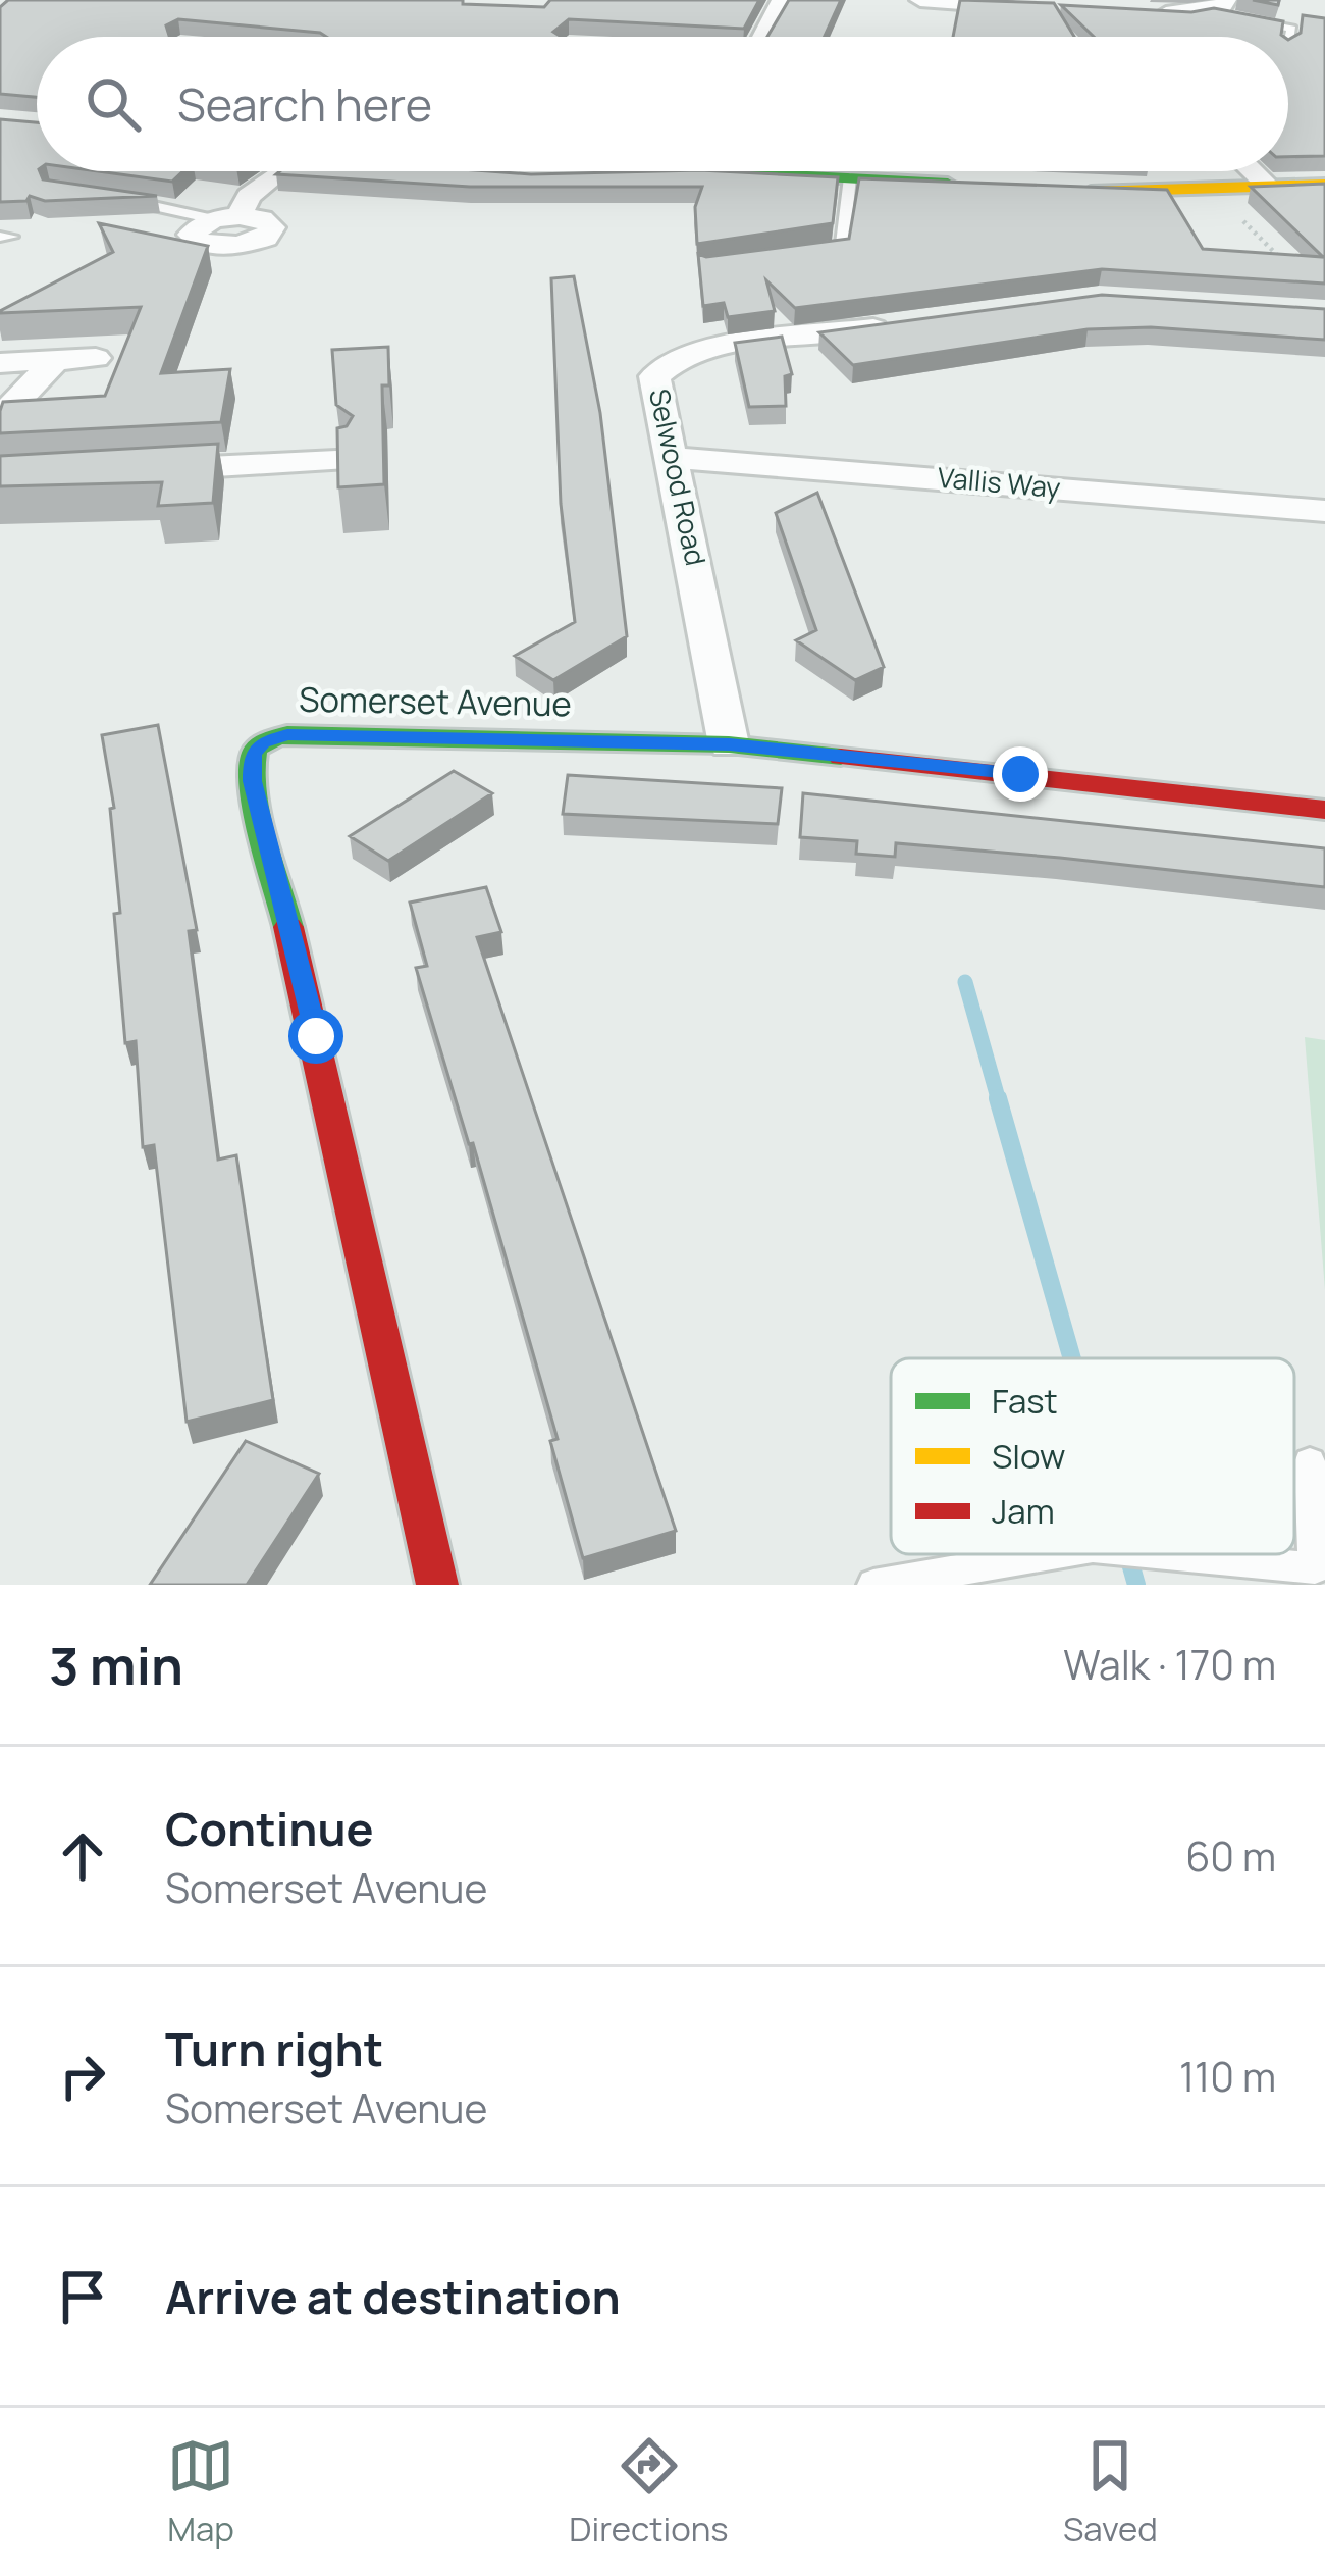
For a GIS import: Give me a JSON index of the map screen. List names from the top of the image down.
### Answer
{
  "streets": {
    "street": ["Selwood Road", "Vallis Way", "Somerset Avenue"]
  },
  "crossings": [
    ["Selwood Road", "Vallis Way"],
    ["Selwood Road", "Somerset Avenue"]
  ],
  "legend": ["Fast", "Slow", "Jam"],
  "page": {
    "search": "Search here",
    "heading": ["3 min", "Walk · 170 m"],
    "list": [
      ["Continue", "Somerset Avenue", "60 m"],
      ["Turn right", "Somerset Avenue", "110 m"],
      "Arrive at destination"
    ],
    "nav": ["Map", "Directions", "Saved"]
  }
}
